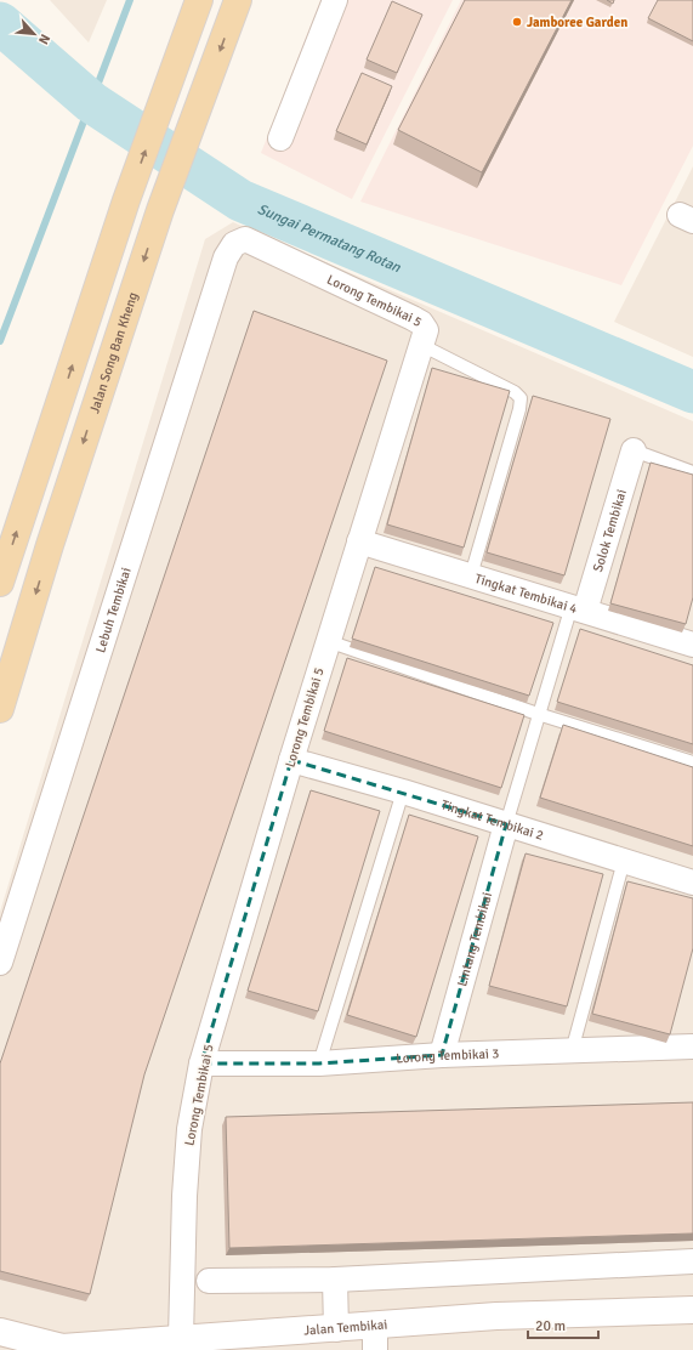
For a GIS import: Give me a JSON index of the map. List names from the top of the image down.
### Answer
{
  "streets": {
    "main road": ["Jalan Song Ban Kheng"],
    "street": [
      "Lorong Tembikai 5",
      "Solok Tembikai",
      "Tingkat Tembikai 4",
      "Lebuh Tembikai",
      "Tingkat Tembikai 2",
      "Lintang Tembikai",
      "Lorong Tembikai 3",
      "Jalan Tembikai"
    ]
  },
  "crossings": [
    ["Lorong Tembikai 5", "Tingkat Tembikai 4"],
    ["Lorong Tembikai 5", "Lebuh Tembikai"],
    ["Lorong Tembikai 5", "Tingkat Tembikai 2"],
    ["Lorong Tembikai 5", "Lorong Tembikai 3"],
    ["Lorong Tembikai 5", "Jalan Tembikai"],
    ["Solok Tembikai", "Tingkat Tembikai 4"],
    ["Tingkat Tembikai 2", "Lintang Tembikai"],
    ["Lintang Tembikai", "Lorong Tembikai 3"]
  ],
  "water": ["Sungai Permatang Rotan"],
  "places": ["Jamboree Garden"],
  "scale_bar": "20 m",
  "north": "bottom right"
}
